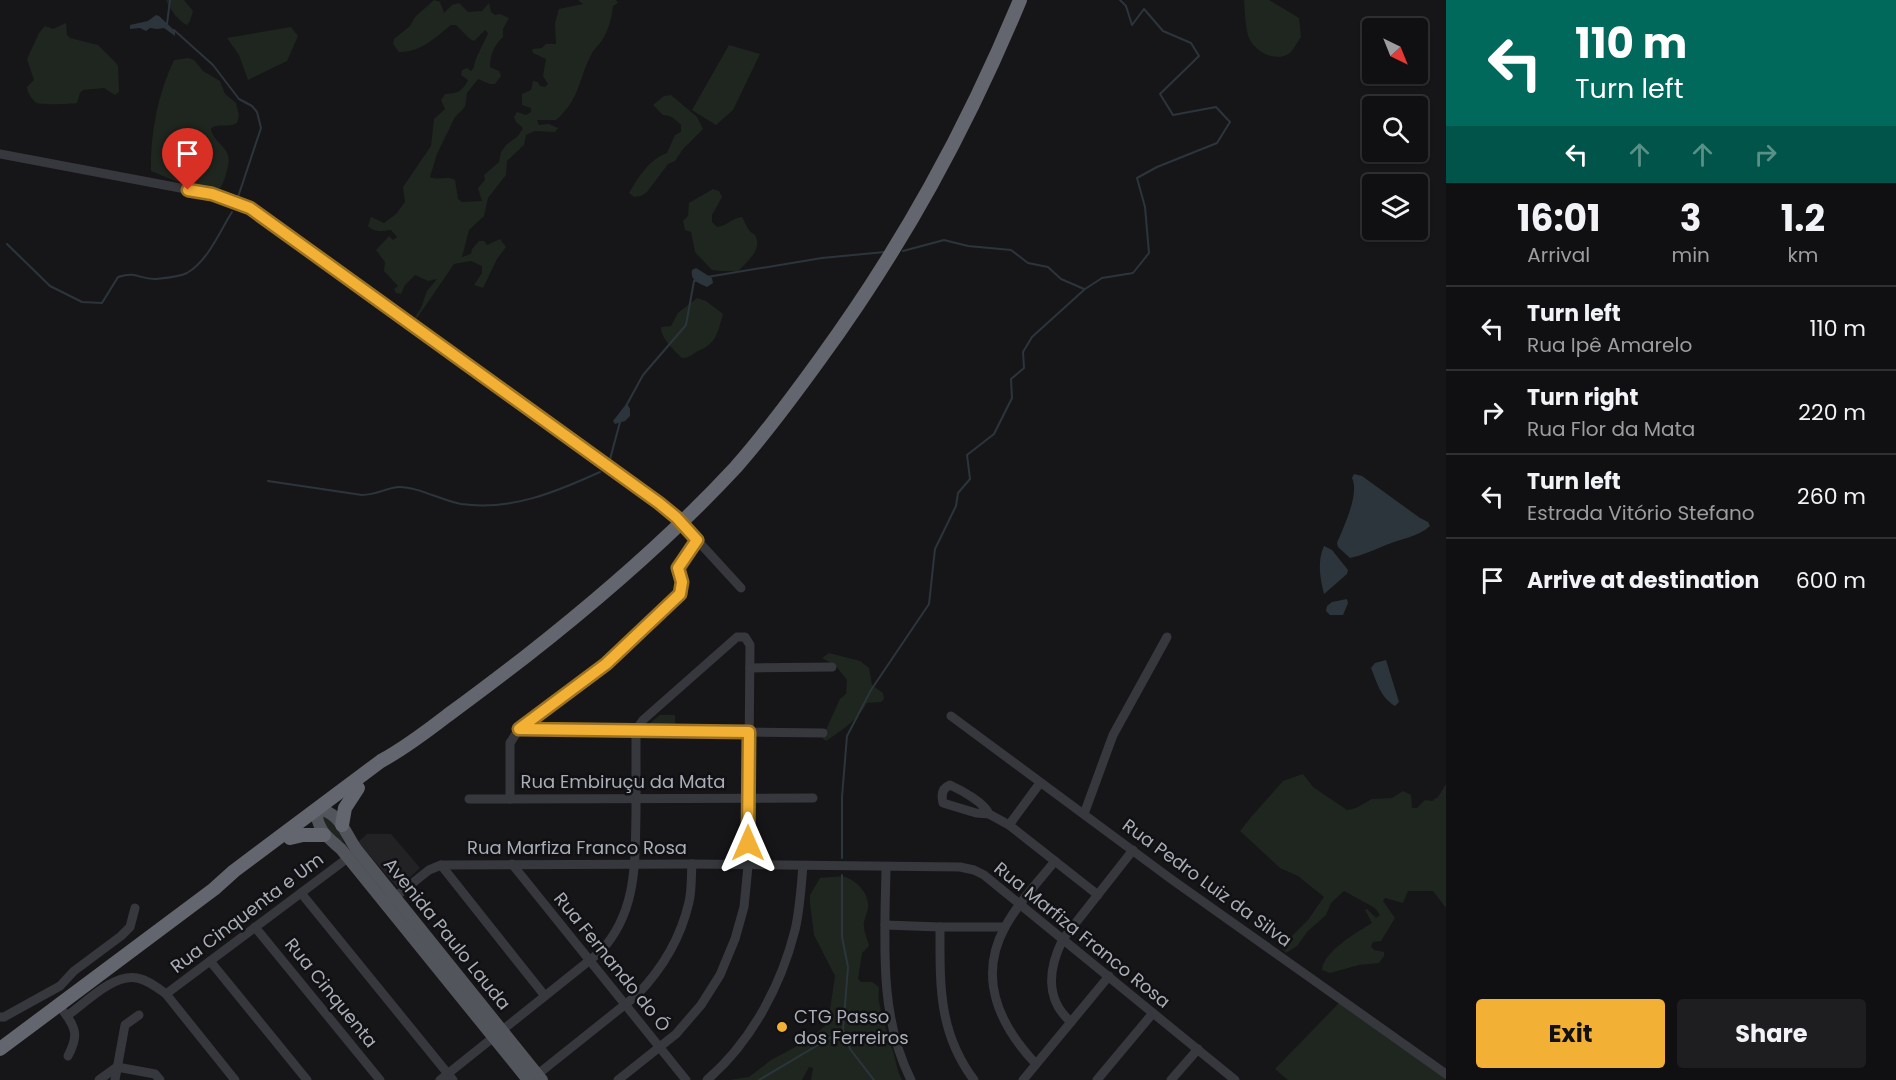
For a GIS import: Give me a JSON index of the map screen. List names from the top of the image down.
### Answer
{
  "streets": {
    "main road": ["Avenida Paulo Lauda"],
    "street": [
      "Rua Embiruçu da Mata",
      "Rua Marfiza Franco Rosa",
      "Rua Pedro Luiz da Silva",
      "Rua Cinquenta e Um",
      "Rua Fernando do Ó",
      "Rua Cinquenta"
    ]
  },
  "crossings": [
    ["Rua Marfiza Franco Rosa", "Avenida Paulo Lauda"],
    ["Rua Marfiza Franco Rosa", "Rua Fernando do Ó"],
    ["Rua Cinquenta e Um", "Avenida Paulo Lauda"],
    ["Rua Cinquenta e Um", "Rua Cinquenta"]
  ],
  "places": ["CTG Passo dos Ferreiros"],
  "north": "bottom right",
  "page": {
    "turn": ["110 m", "Turn left"],
    "eta": [
      "16:01",
      "Arrival",
      "3",
      "min",
      "1.2",
      "km"
    ],
    "list": [
      {
        "name": "Turn left",
        "note": "Rua Ipê Amarelo",
        "value": "110 m"
      },
      {
        "name": "Turn right",
        "note": "Rua Flor da Mata",
        "value": "220 m"
      },
      {
        "name": "Turn left",
        "note": "Estrada Vitório Stefano",
        "value": "260 m"
      },
      {
        "name": "Arrive at destination",
        "value": "600 m"
      }
    ],
    "buttons": ["Exit", "Share"]
  }
}
